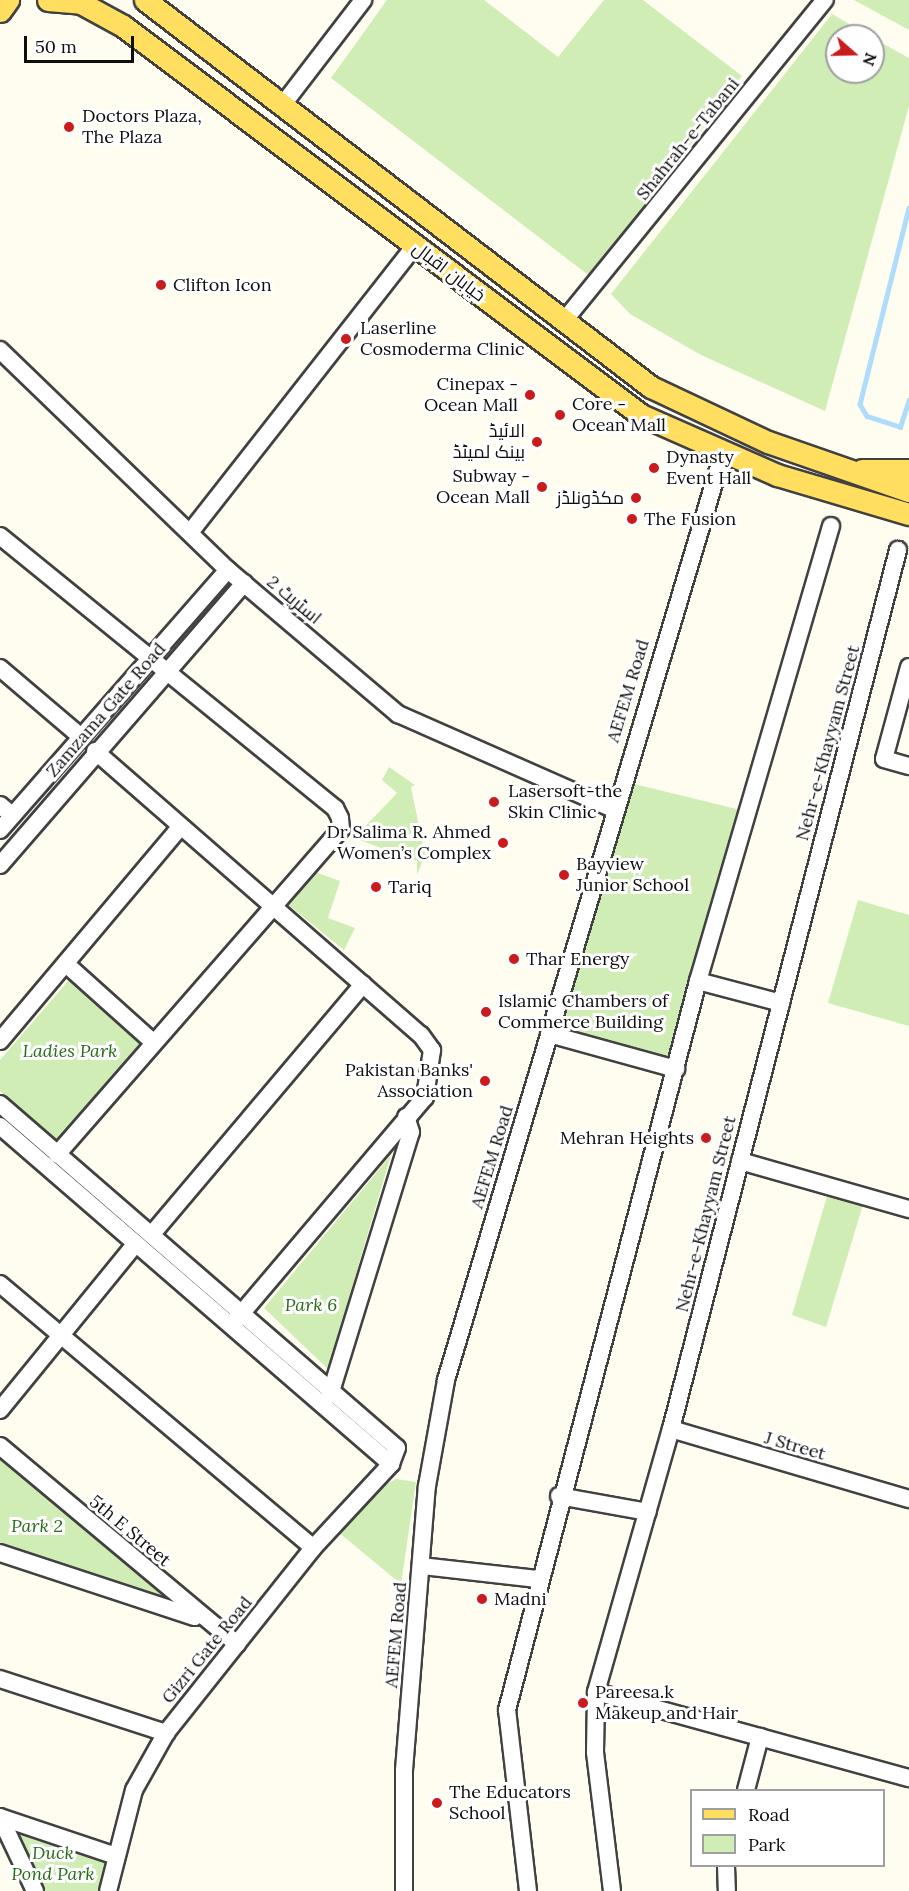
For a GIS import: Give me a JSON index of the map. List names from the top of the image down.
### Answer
{
  "streets": {
    "main road": ["خیابان اقبال"],
    "street": [
      "Shahrah-e-Tabani",
      "اسٹریٹ 2",
      "AEFEM Road",
      "Zamzama Gate Road",
      "Nehr-e-Khayyam Street",
      "J Street",
      "5th E Street",
      "Gizri Gate Road"
    ]
  },
  "crossings": [
    ["Shahrah-e-Tabani", "خیابان اقبال"],
    ["خیابان اقبال", "AEFEM Road"],
    ["اسٹریٹ 2", "AEFEM Road"],
    ["اسٹریٹ 2", "Zamzama Gate Road"],
    ["Nehr-e-Khayyam Street", "J Street"],
    ["5th E Street", "Gizri Gate Road"]
  ],
  "parks": [
    "Ladies Park",
    "Park 6",
    "Park 2",
    "Duck Pond Park"
  ],
  "places": [
    "Doctors Plaza, The Plaza",
    "Clifton Icon",
    "Laserline Cosmoderma Clinic",
    "Cinepax - Ocean Mall",
    "Core - Ocean Mall",
    "الائیڈ بینک لمیٹڈ",
    "Dynasty Event Hall",
    "Subway - Ocean Mall",
    "مکڈونلڈز",
    "The Fusion",
    "Lasersoft-the Skin Clinic",
    "Dr Salima R. Ahmed Women’s Complex",
    "Bayview Junior School",
    "Tariq",
    "Thar Energy",
    "Islamic Chambers of Commerce Building",
    "Pakistan Banks' Association",
    "Mehran Heights",
    "Madni",
    "Pareesa.k Makeup and Hair",
    "The Educators School"
  ],
  "legend": ["Road", "Park"],
  "scale_bar": "50 m",
  "north": "right"
}
